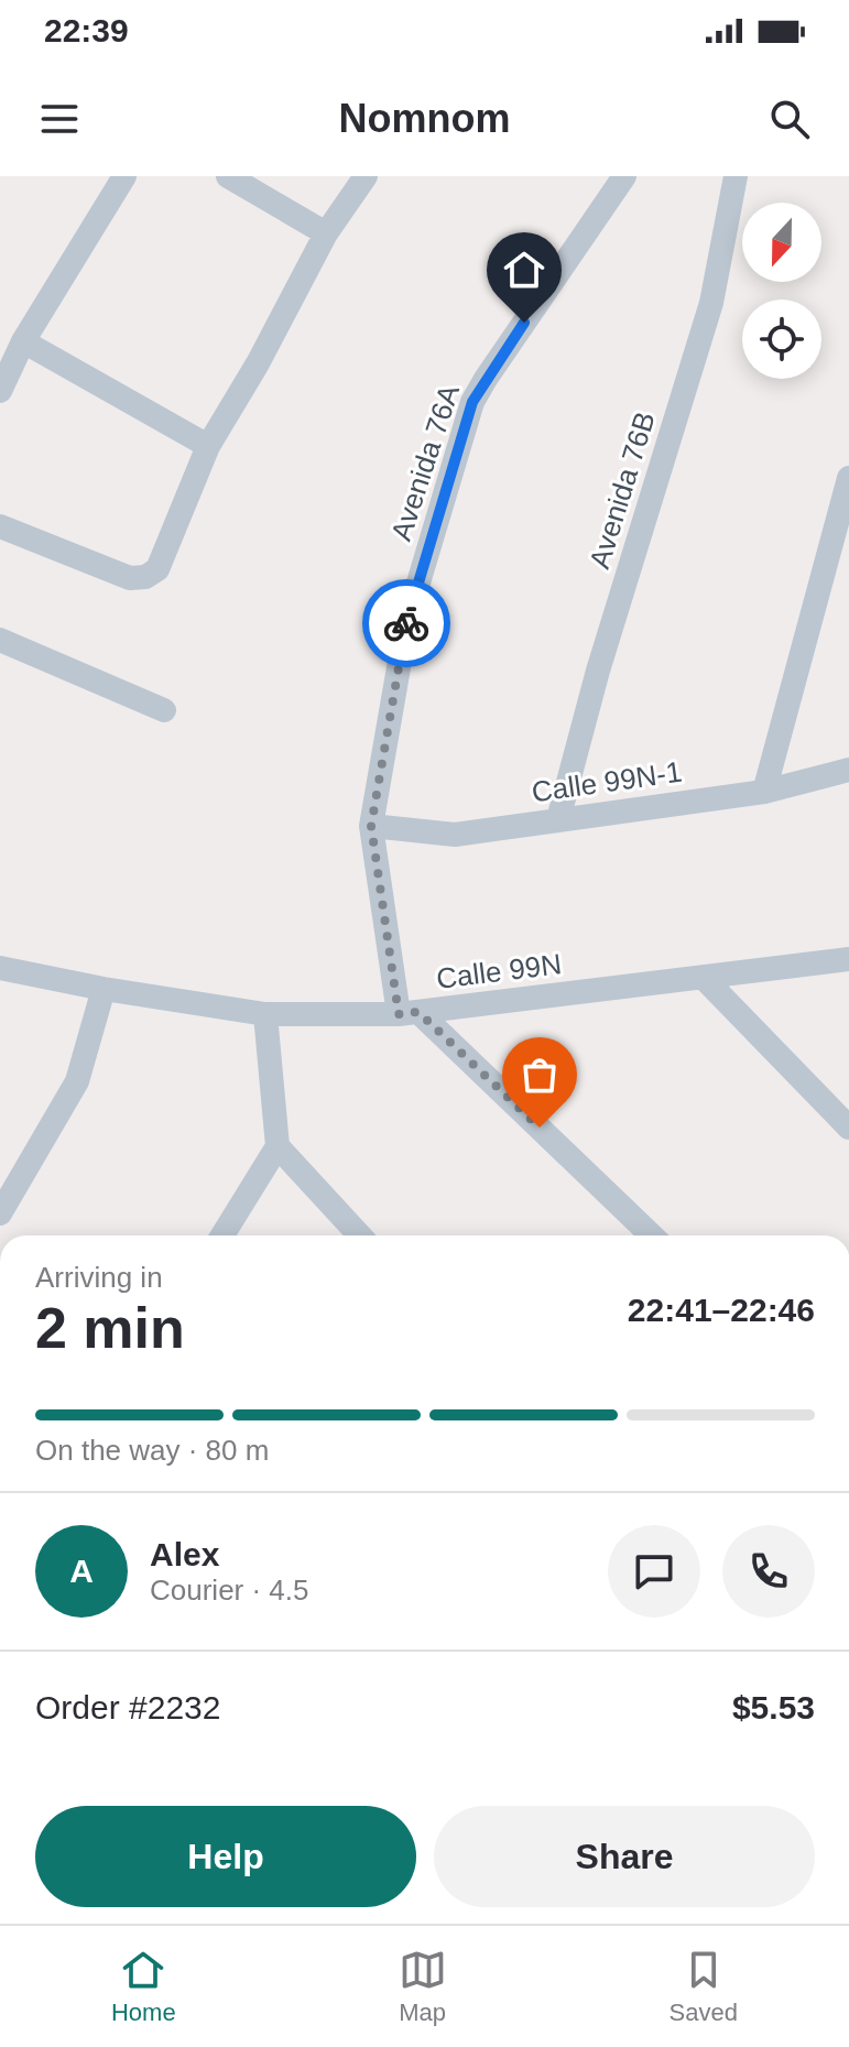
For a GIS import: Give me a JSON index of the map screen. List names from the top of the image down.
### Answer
{
  "streets": {
    "street": [
      "Avenida 76A",
      "Avenida 76B",
      "Calle 99N-1",
      "Calle 99N"
    ]
  },
  "crossings": [
    ["Avenida 76A", "Calle 99N-1"],
    ["Avenida 76A", "Calle 99N"],
    ["Avenida 76B", "Calle 99N-1"]
  ],
  "north": "bottom",
  "page": {
    "status": "22:39",
    "header": "Nomnom",
    "heading": ["2 min", "Arriving in", "22:41–22:46"],
    "panel": [
      "Alex",
      "Courier · 4.5",
      "Order #2232",
      "$5.53"
    ],
    "bar": "On the way · 80 m",
    "round": "A",
    "buttons": ["Help", "Share"],
    "tabs": ["Home", "Map", "Saved"]
  }
}
